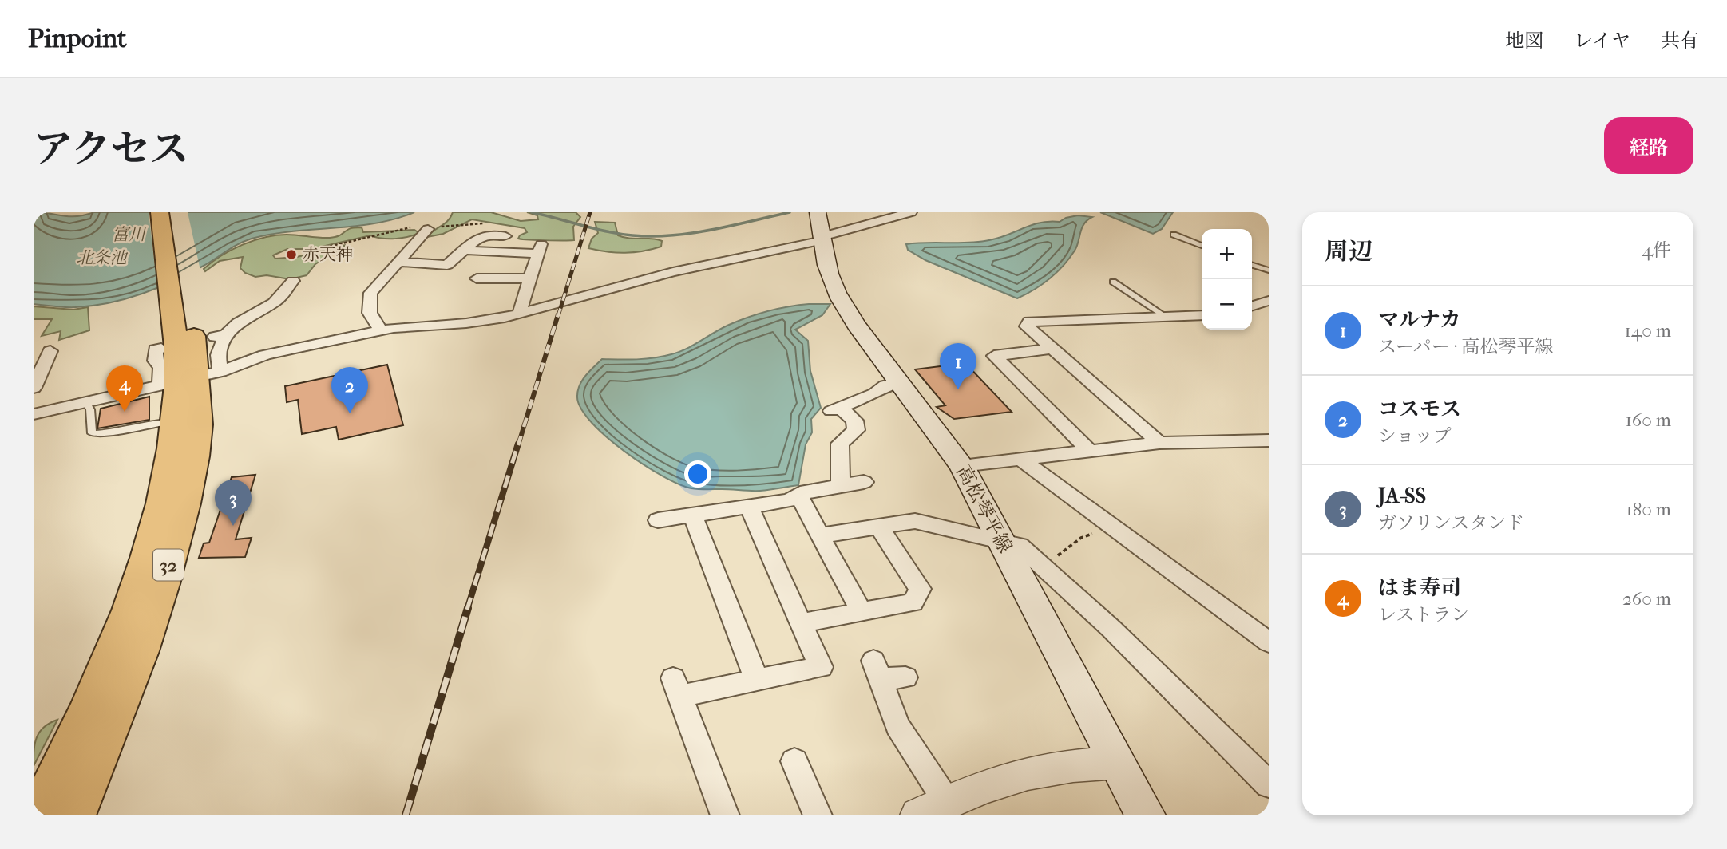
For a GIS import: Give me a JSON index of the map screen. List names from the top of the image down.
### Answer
{
  "streets": {
    "highway": ["32"],
    "main road": ["高松琴平線"]
  },
  "water": ["富川", "北条池"],
  "places": ["赤天神"],
  "page": {
    "header": "Pinpoint",
    "nav": ["地図", "レイヤ", "共有"],
    "title": "アクセス",
    "buttons": "経路",
    "heading": ["周辺", "4件"],
    "map_buttons": ["+", "−"],
    "list": [
      {
        "mark": "1",
        "name": "マルナカ",
        "note": "スーパー · 高松琴平線",
        "value": "140 m"
      },
      {
        "mark": "2",
        "name": "コスモス",
        "note": "ショップ",
        "value": "160 m"
      },
      {
        "mark": "3",
        "name": "JA-SS",
        "note": "ガソリンスタンド",
        "value": "180 m"
      },
      {
        "mark": "4",
        "name": "はま寿司",
        "note": "レストラン",
        "value": "260 m"
      }
    ],
    "pins": [
      "1",
      "4",
      "2",
      "3"
    ]
  }
}
